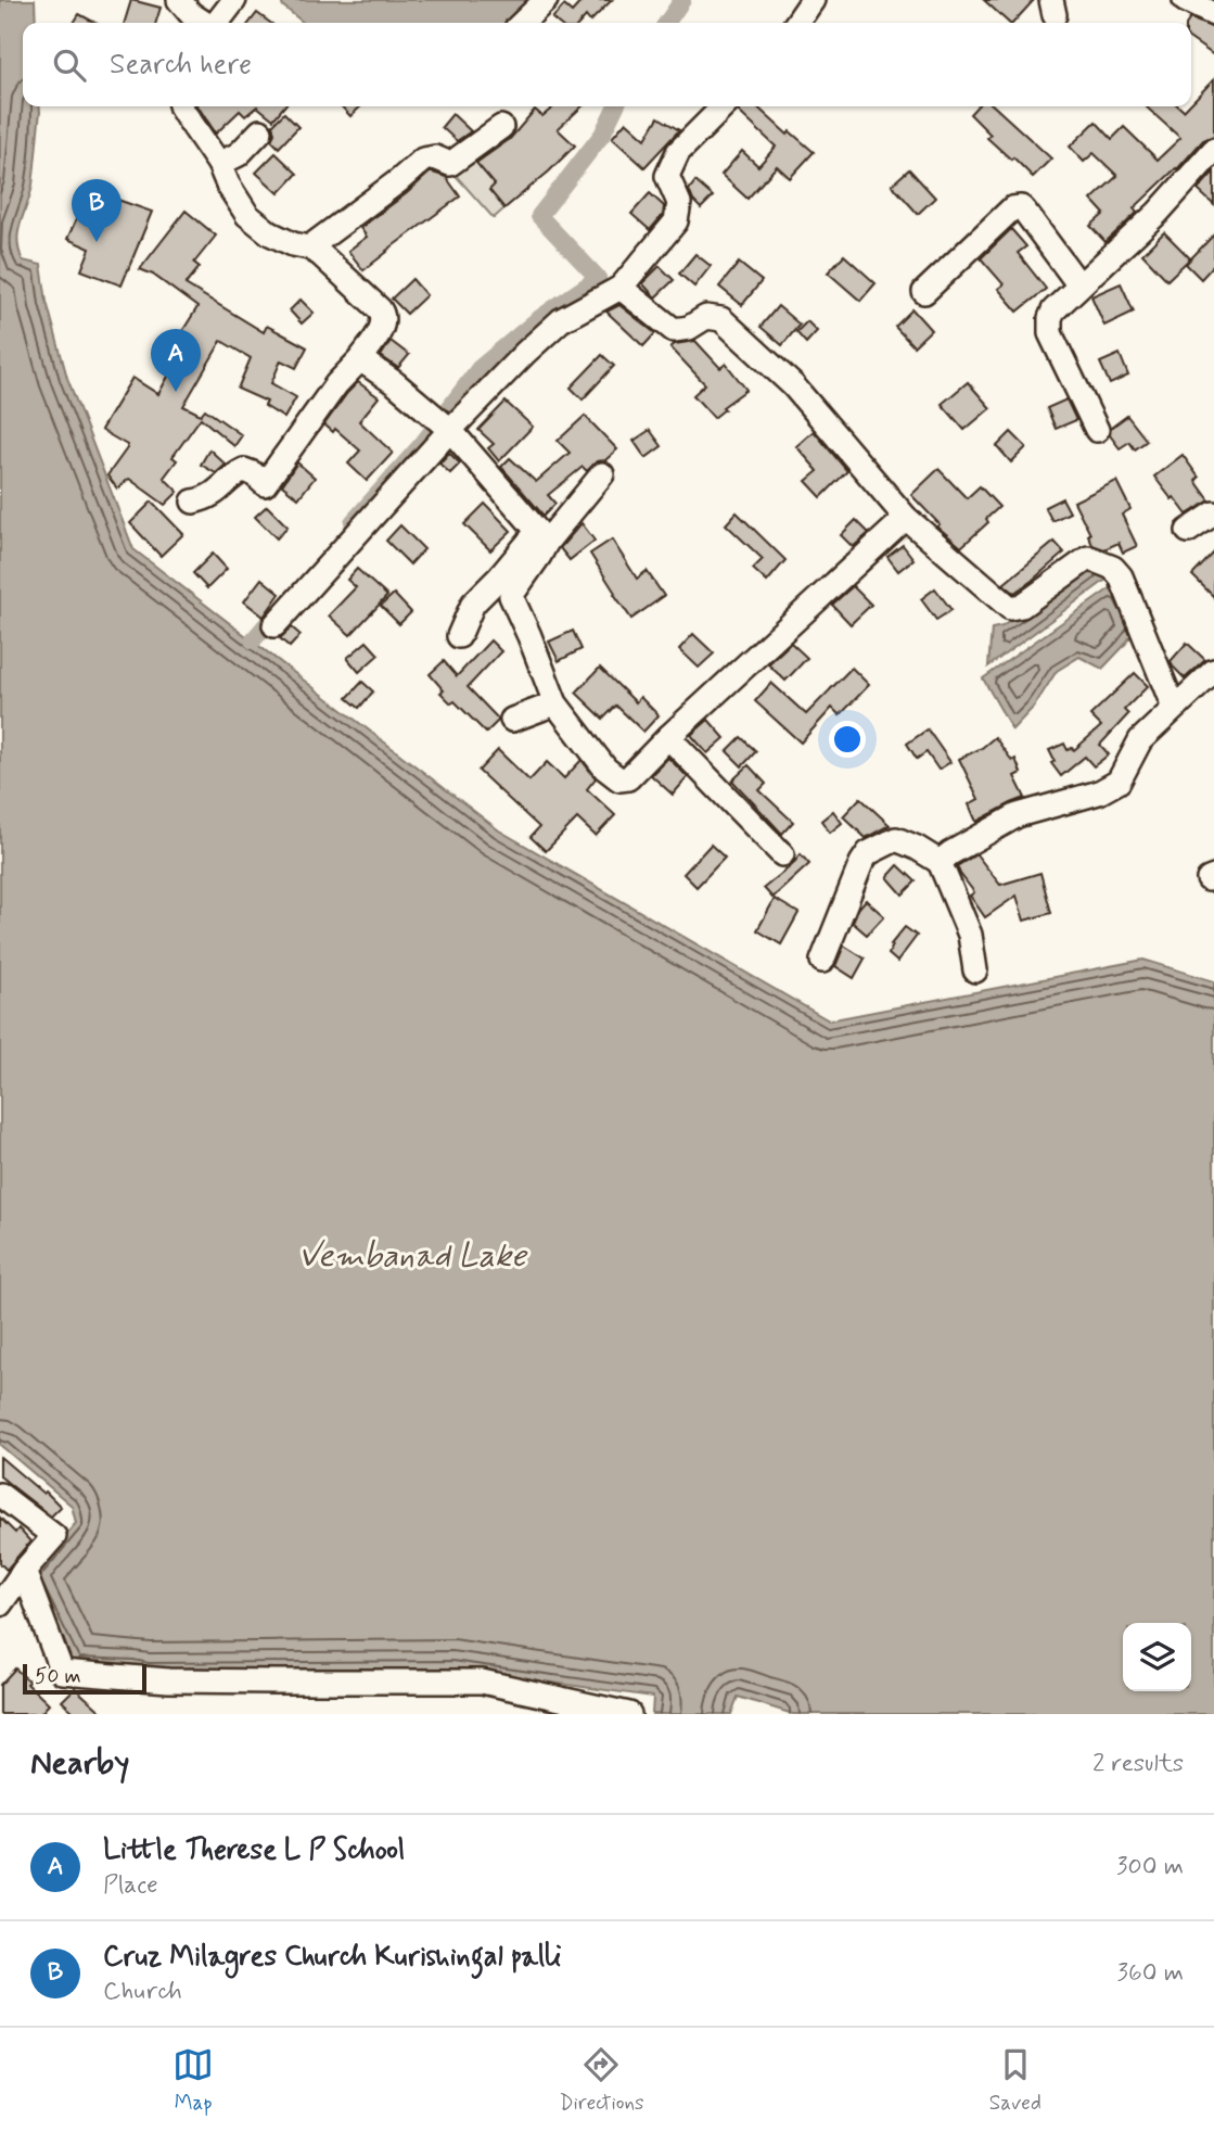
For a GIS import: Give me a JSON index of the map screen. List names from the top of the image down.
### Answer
{
  "water": ["Vembanad Lake"],
  "scale_bar": "50 m",
  "page": {
    "search": "Search here",
    "pins": ["B", "A"],
    "scale": "50 m",
    "heading": ["Nearby", "2 results"],
    "list": [
      {
        "mark": "A",
        "name": "Little Therese L P School",
        "note": "Place",
        "value": "300 m"
      },
      {
        "mark": "B",
        "name": "Cruz Milagres Church Kurishingal palli",
        "note": "Church",
        "value": "360 m"
      }
    ],
    "nav": ["Map", "Directions", "Saved"]
  }
}
